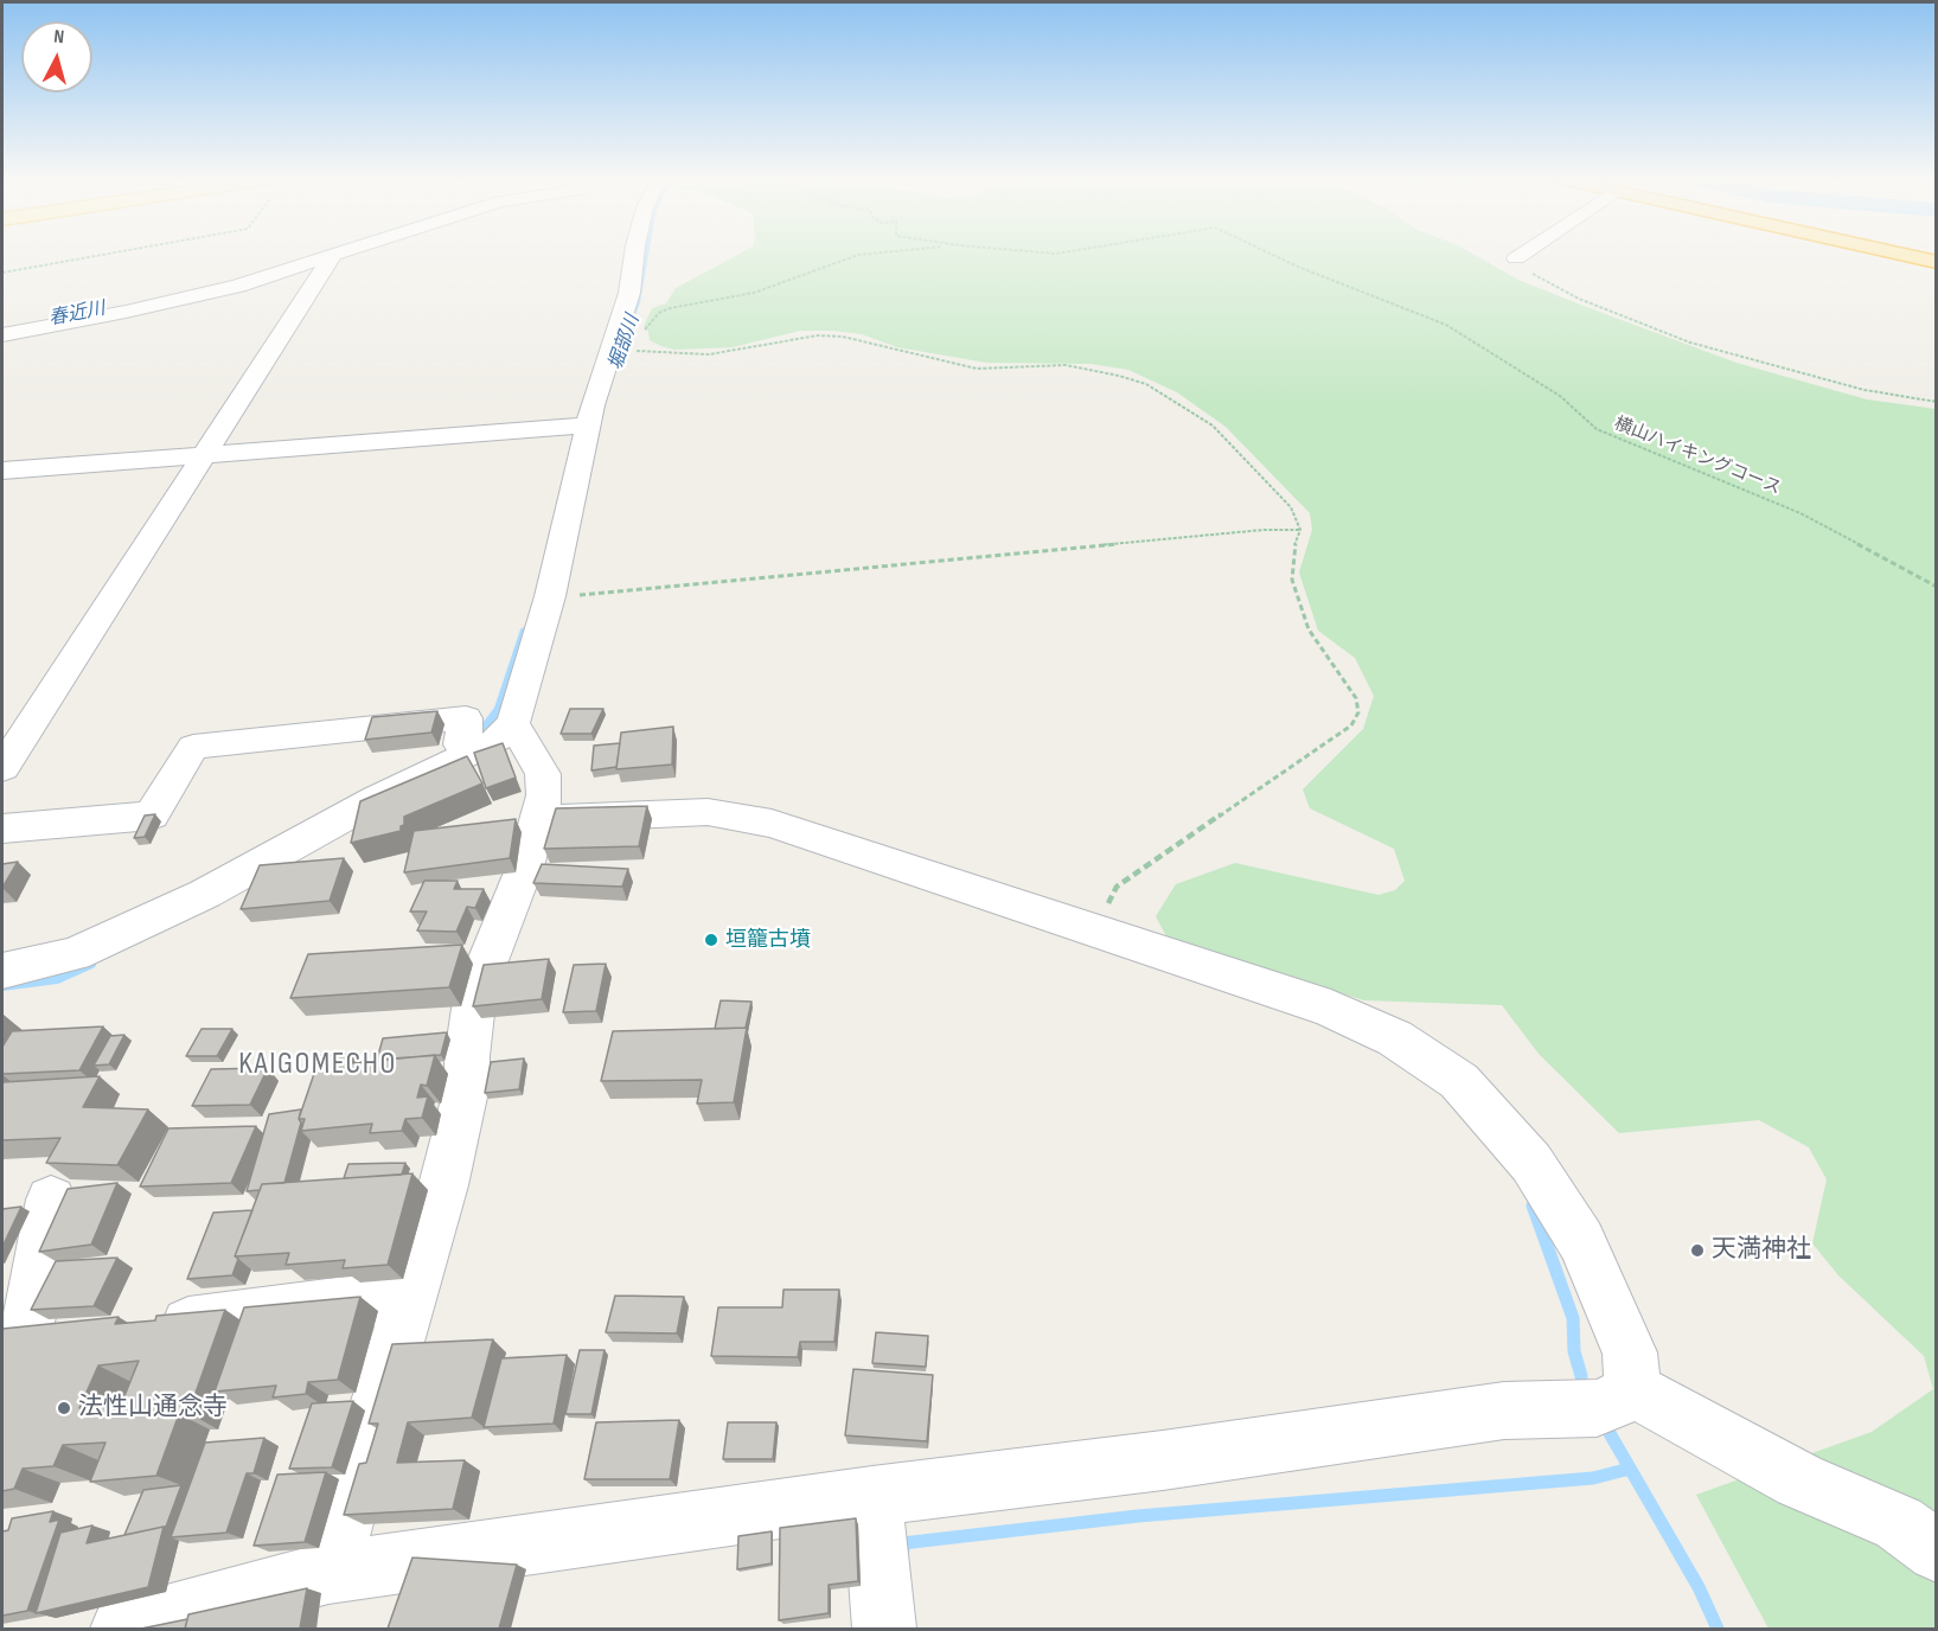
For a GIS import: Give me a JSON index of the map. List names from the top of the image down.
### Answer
{
  "streets": {
    "path": ["横山ハイキングコース"]
  },
  "districts": ["KAIGOMECHO"],
  "water": ["春近川", "堀部川"],
  "places": ["垣籠古墳", "天満神社", "法性山通念寺"],
  "north": "top"
}
